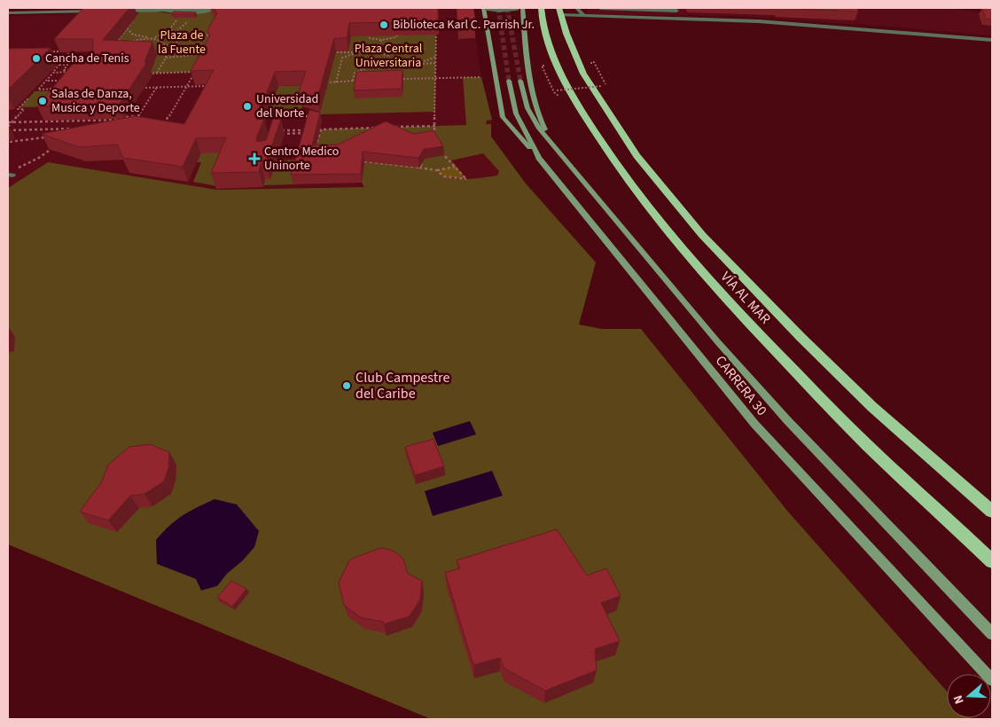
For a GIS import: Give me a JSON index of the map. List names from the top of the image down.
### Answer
{
  "streets": {
    "highway": ["VÍA AL MAR"],
    "main road": ["CARRERA 30"]
  },
  "parks": ["Plaza de la Fuente", "Plaza Central Universitaria"],
  "places": {
    "other": [
      "Biblioteca Karl C. Parrish Jr.",
      "Cancha de Tenis",
      "Salas de Danza, Musica y Deporte",
      "Universidad del Norte",
      "Club Campestre del Caribe"
    ],
    "health": ["Centro Medico Uninorte"]
  },
  "north": "left"
}
